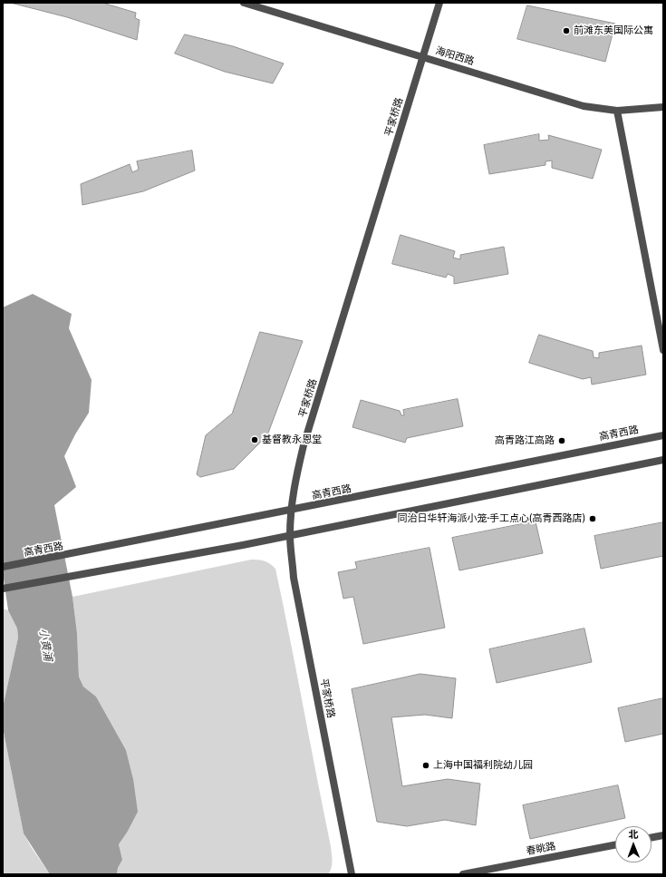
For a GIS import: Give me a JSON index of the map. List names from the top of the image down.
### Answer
{
  "streets": {
    "street": [
      "海阳西路",
      "平家桥路",
      "高青西路",
      "春眺路"
    ]
  },
  "crossings": [
    ["海阳西路", "平家桥路"],
    ["平家桥路", "高青西路"]
  ],
  "water": ["小黄浦"],
  "places": [
    "前滩东美国际公寓",
    "基督教永恩堂",
    "高青路江高路",
    "同治日华轩海派小笼·手工点心(高青西路店)",
    "上海中国福利院幼儿园"
  ],
  "north": "top"
}
